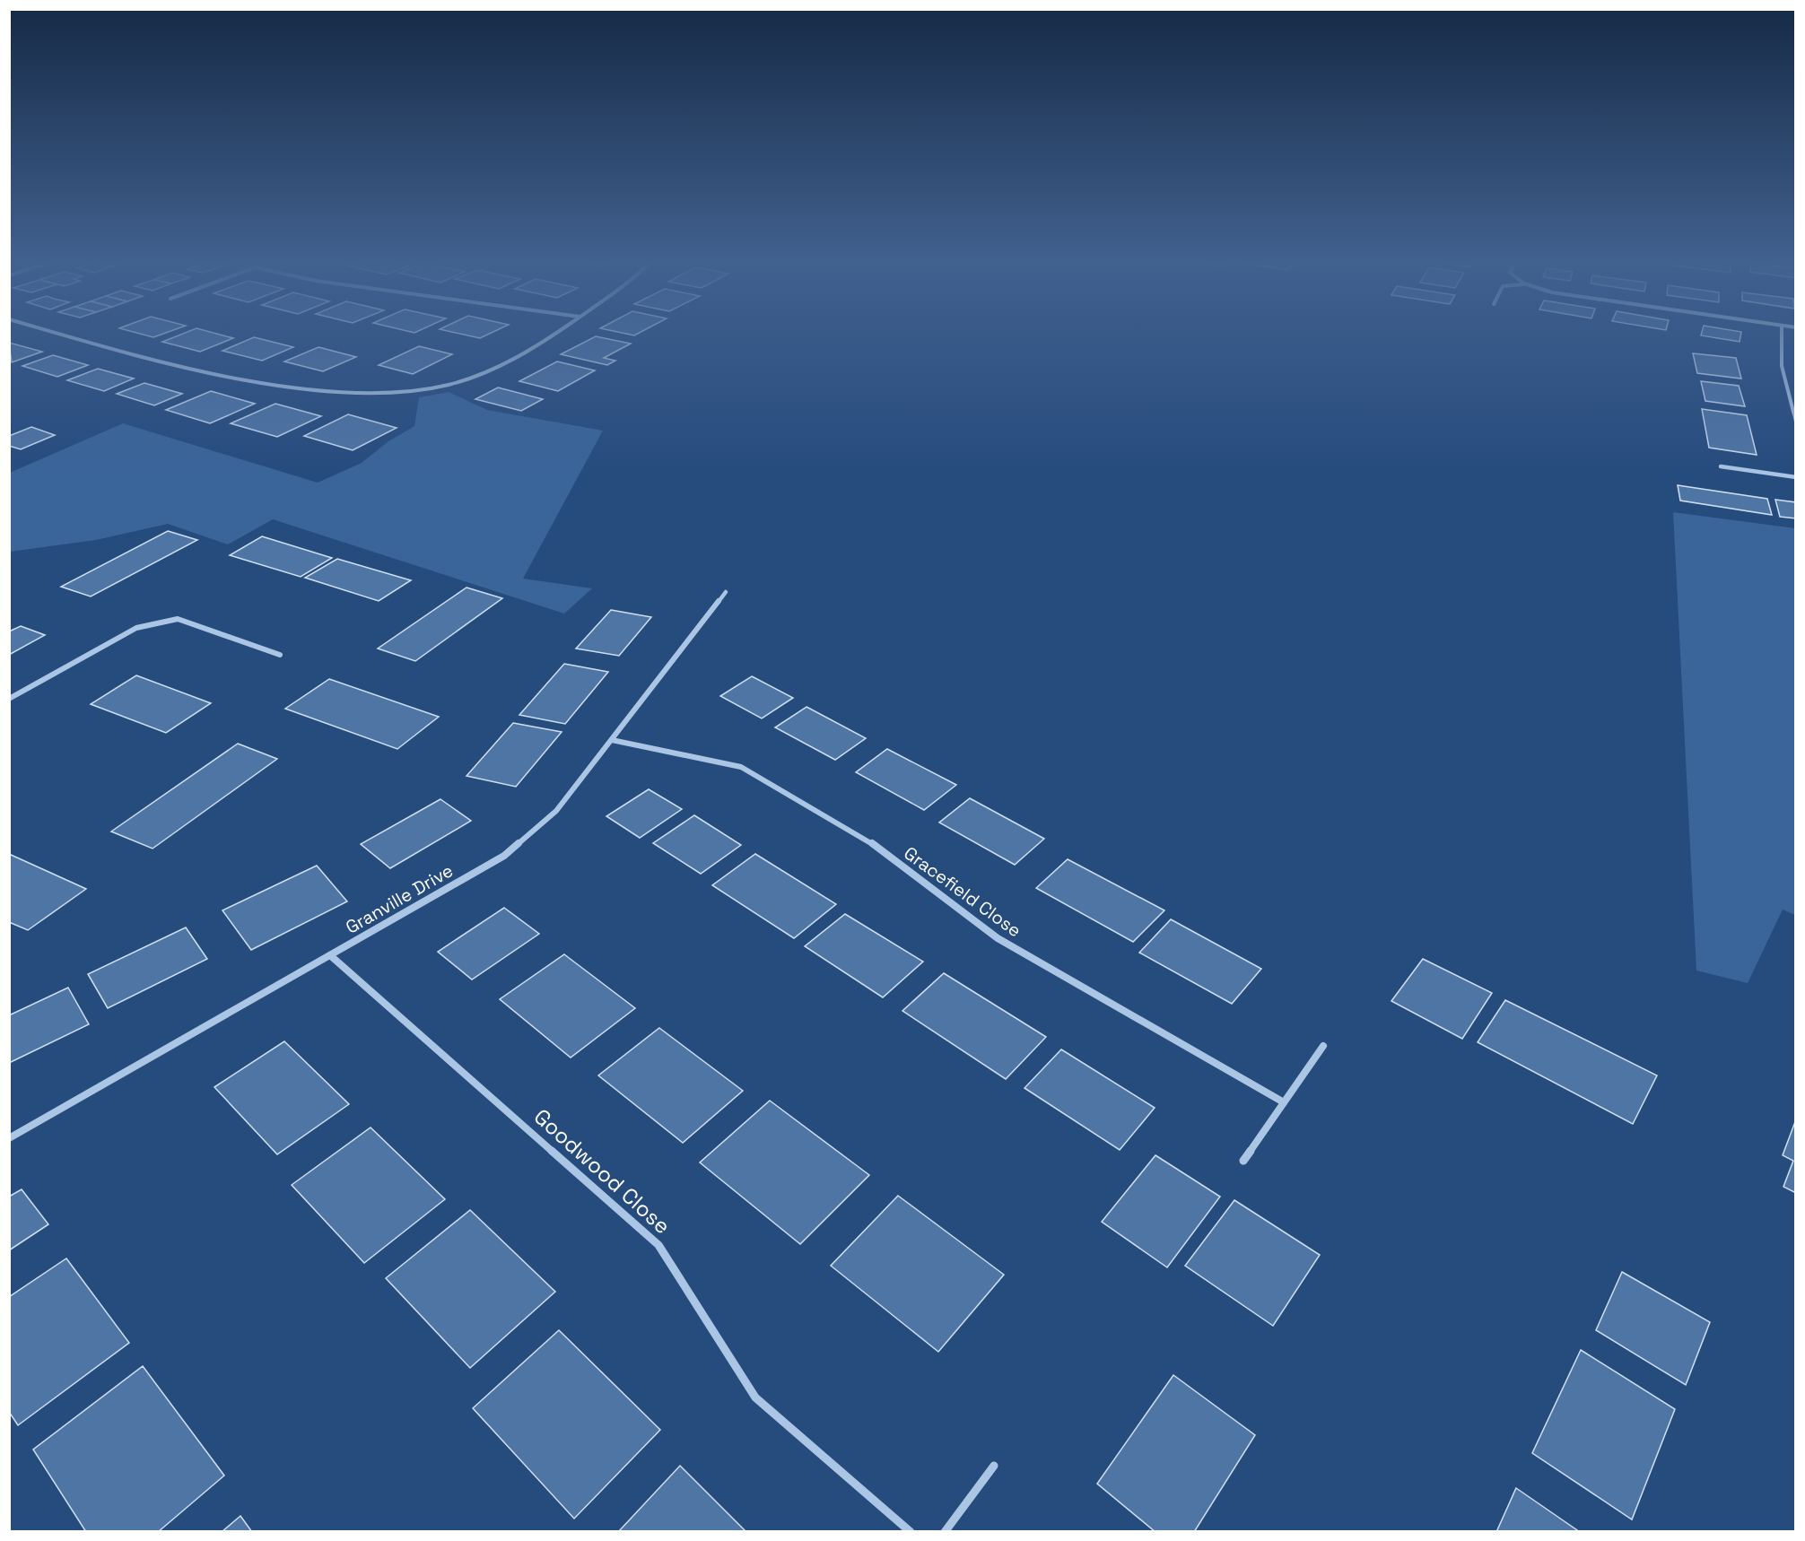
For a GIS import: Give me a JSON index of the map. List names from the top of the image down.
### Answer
{
  "streets": {
    "street": ["Gracefield Close", "Granville Drive", "Goodwood Close"]
  },
  "crossings": [
    ["Gracefield Close", "Granville Drive"],
    ["Granville Drive", "Goodwood Close"]
  ]
}
